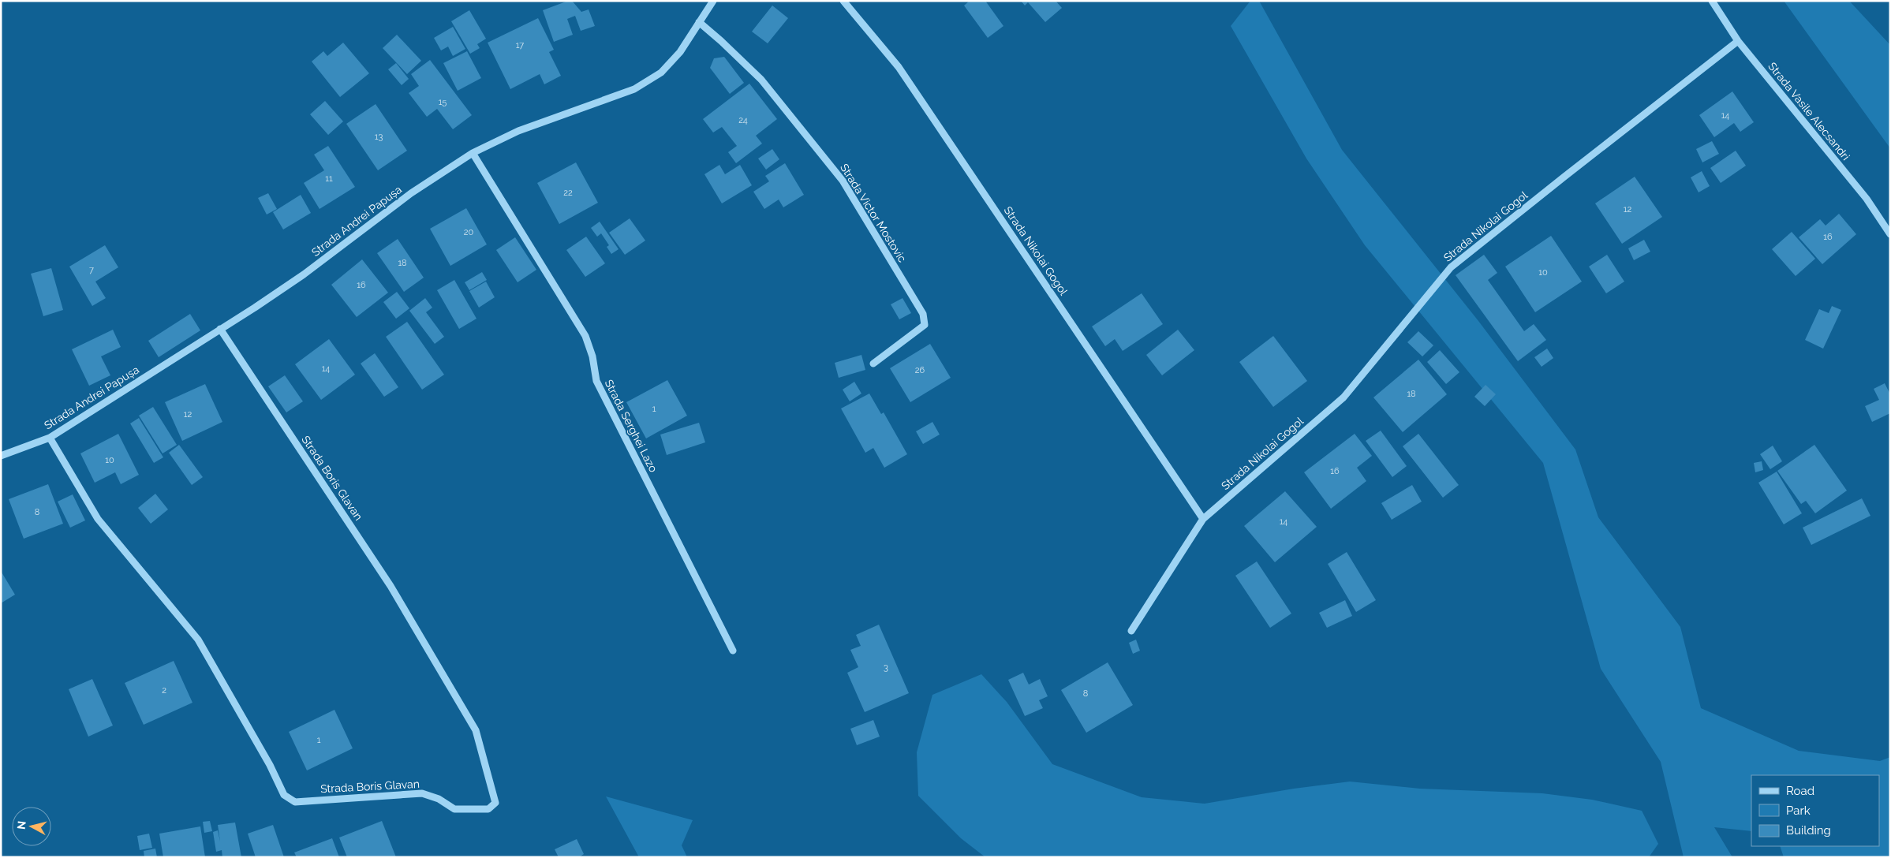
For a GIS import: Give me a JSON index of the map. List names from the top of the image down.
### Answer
{
  "streets": {
    "street": [
      "Strada Vasile Alecsandri",
      "Strada Victor Mostovic",
      "Strada Andrei Papușa",
      "Strada Nikolai Gogol",
      "Strada Serghei Lazo",
      "Strada Boris Glavan"
    ]
  },
  "crossings": [
    ["Strada Vasile Alecsandri", "Strada Nikolai Gogol"],
    ["Strada Victor Mostovic", "Strada Andrei Papușa"],
    ["Strada Andrei Papușa", "Strada Serghei Lazo"],
    ["Strada Andrei Papușa", "Strada Boris Glavan"]
  ],
  "house_numbers": [
    "17",
    "15",
    "14",
    "24",
    "13",
    "11",
    "22",
    "12",
    "20",
    "16",
    "18",
    "7",
    "10",
    "16",
    "14",
    "26",
    "18",
    "1",
    "12",
    "10",
    "16",
    "8",
    "14",
    "3",
    "2",
    "8",
    "1"
  ],
  "legend": ["Road", "Park", "Building"],
  "north": "left"
}
